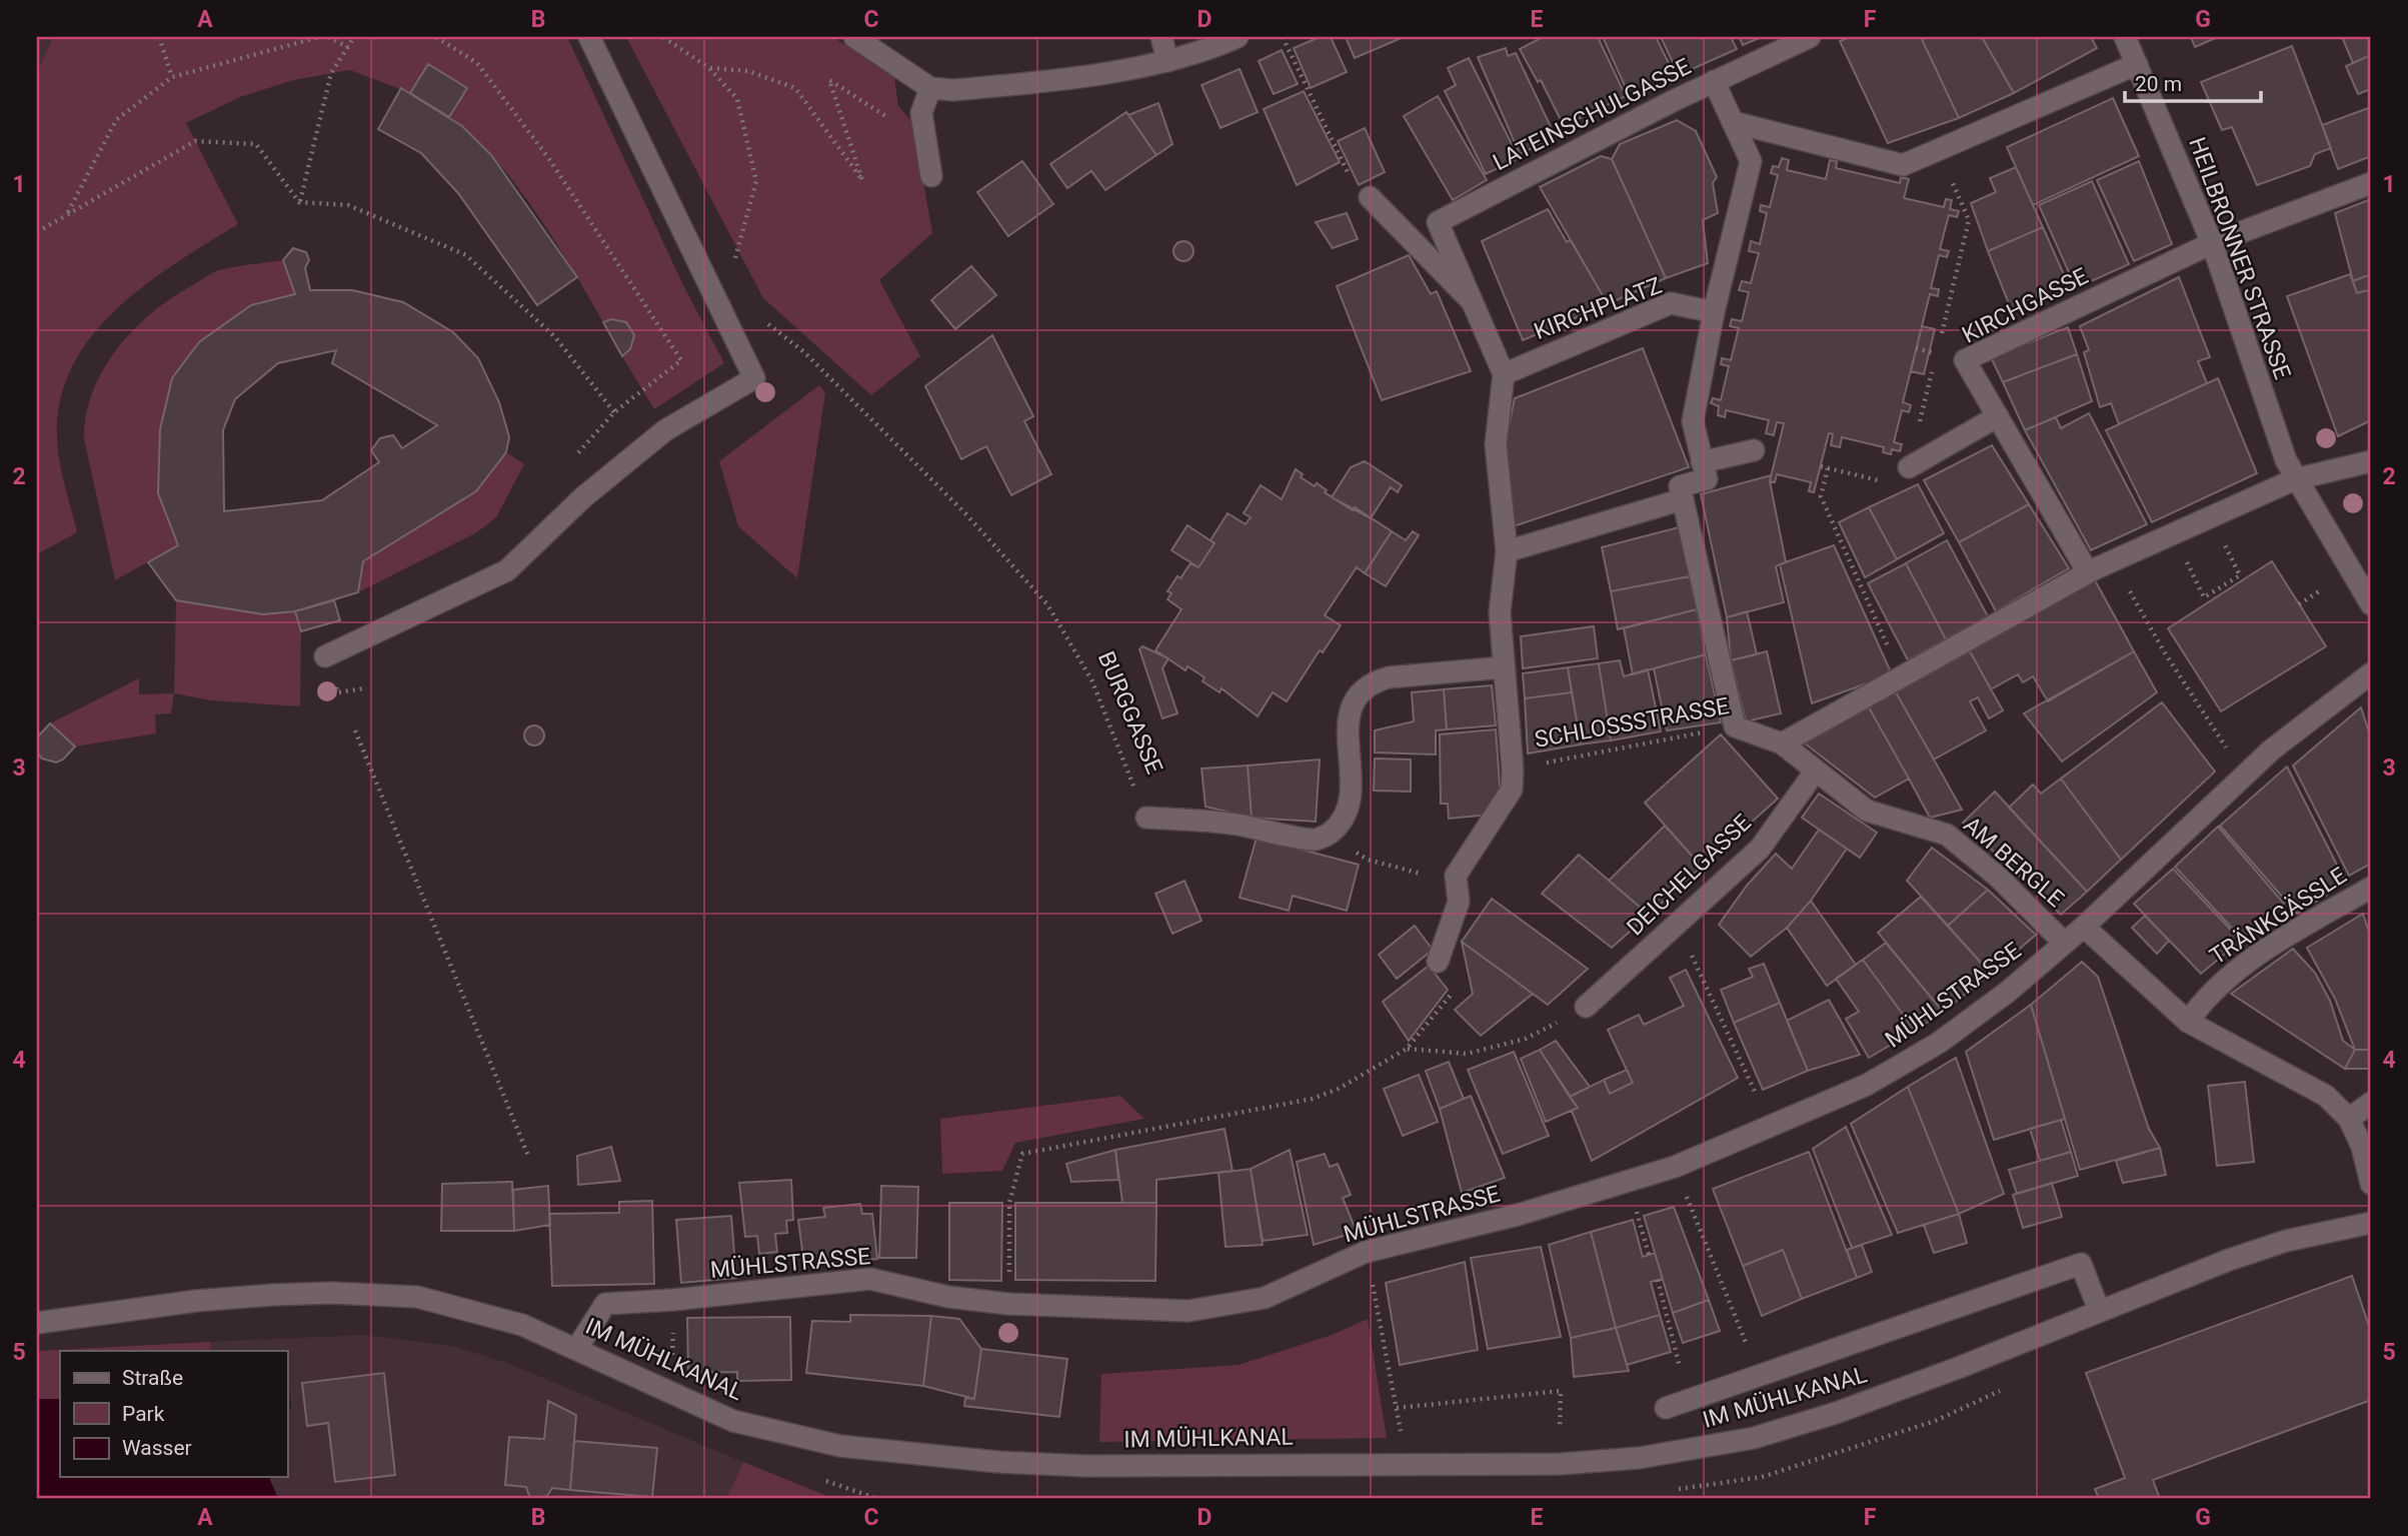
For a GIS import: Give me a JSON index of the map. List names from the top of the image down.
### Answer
{
  "streets": {
    "street": [
      "LATEINSCHULGASSE",
      "HEILBRONNER STRASSE",
      "KIRCHGASSE",
      "KIRCHPLATZ",
      "SCHLOSSSTRASSE",
      "AM BERGLE",
      "DEICHELGASSE",
      "TRÄNKGÄSSLE",
      "MÜHLSTRASSE",
      "IM MÜHLKANAL"
    ],
    "path": ["BURGGASSE"]
  },
  "crossings": [
    ["HEILBRONNER STRASSE", "KIRCHGASSE"],
    ["SCHLOSSSTRASSE", "AM BERGLE"],
    ["AM BERGLE", "DEICHELGASSE"],
    ["AM BERGLE", "MÜHLSTRASSE"],
    ["MÜHLSTRASSE", "IM MÜHLKANAL"]
  ],
  "legend": ["Straße", "Park", "Wasser"],
  "scale_bar": "20 m",
  "grid": {
    "columns": [
      "A",
      "B",
      "C",
      "D",
      "E",
      "F",
      "G"
    ],
    "rows": [
      "1",
      "2",
      "3",
      "4",
      "5"
    ]
  }
}
